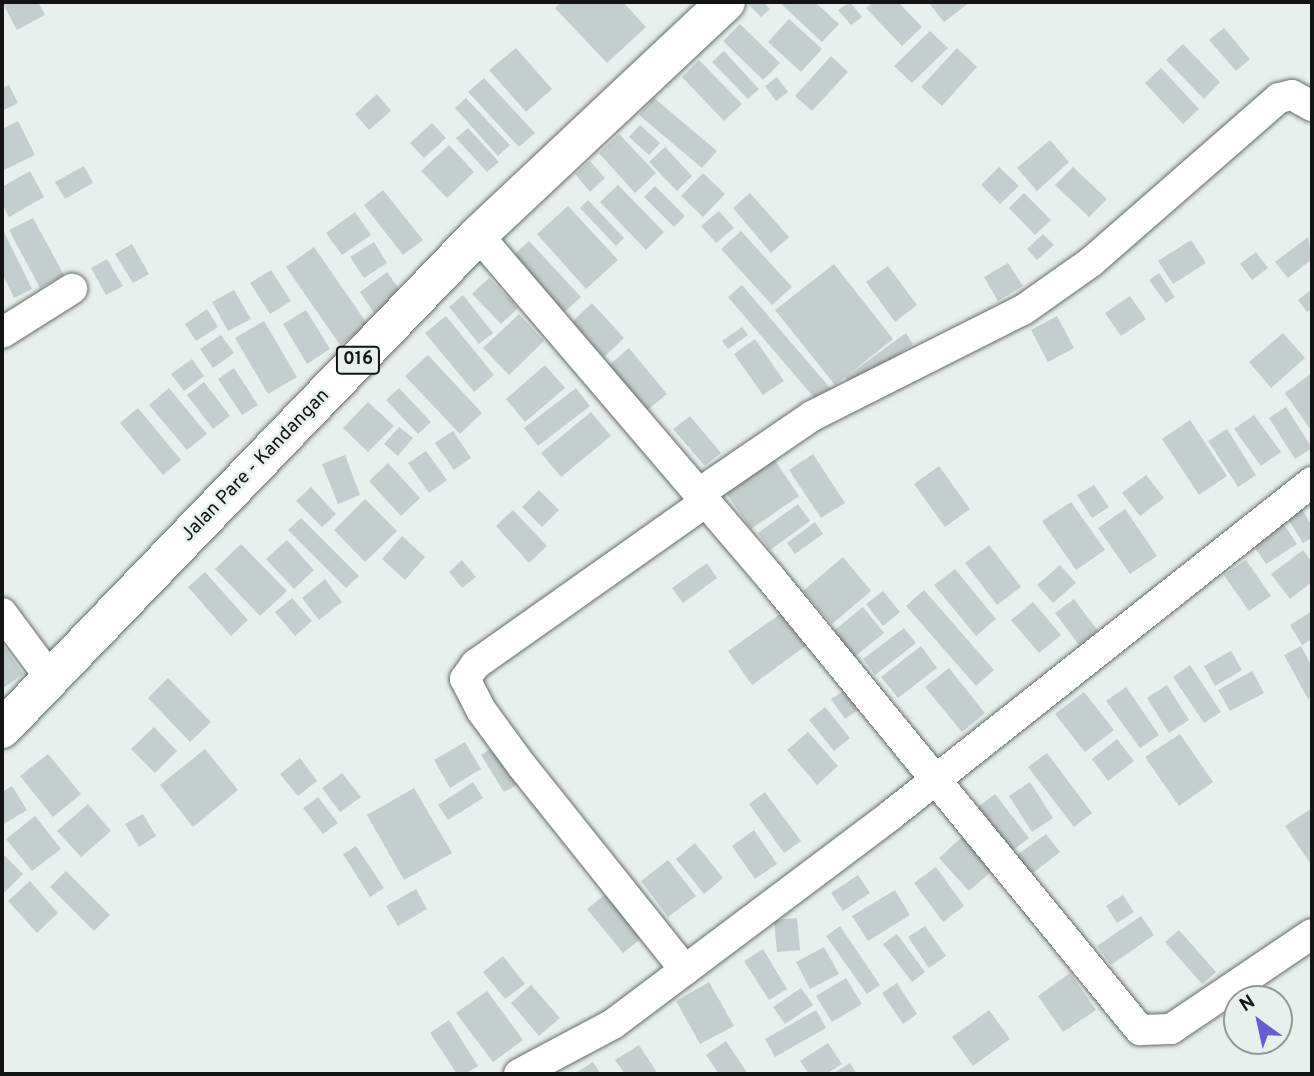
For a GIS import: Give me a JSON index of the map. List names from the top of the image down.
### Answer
{
  "streets": {
    "main road": ["016", "Jalan Pare - Kandangan"]
  },
  "north": "top left"
}
